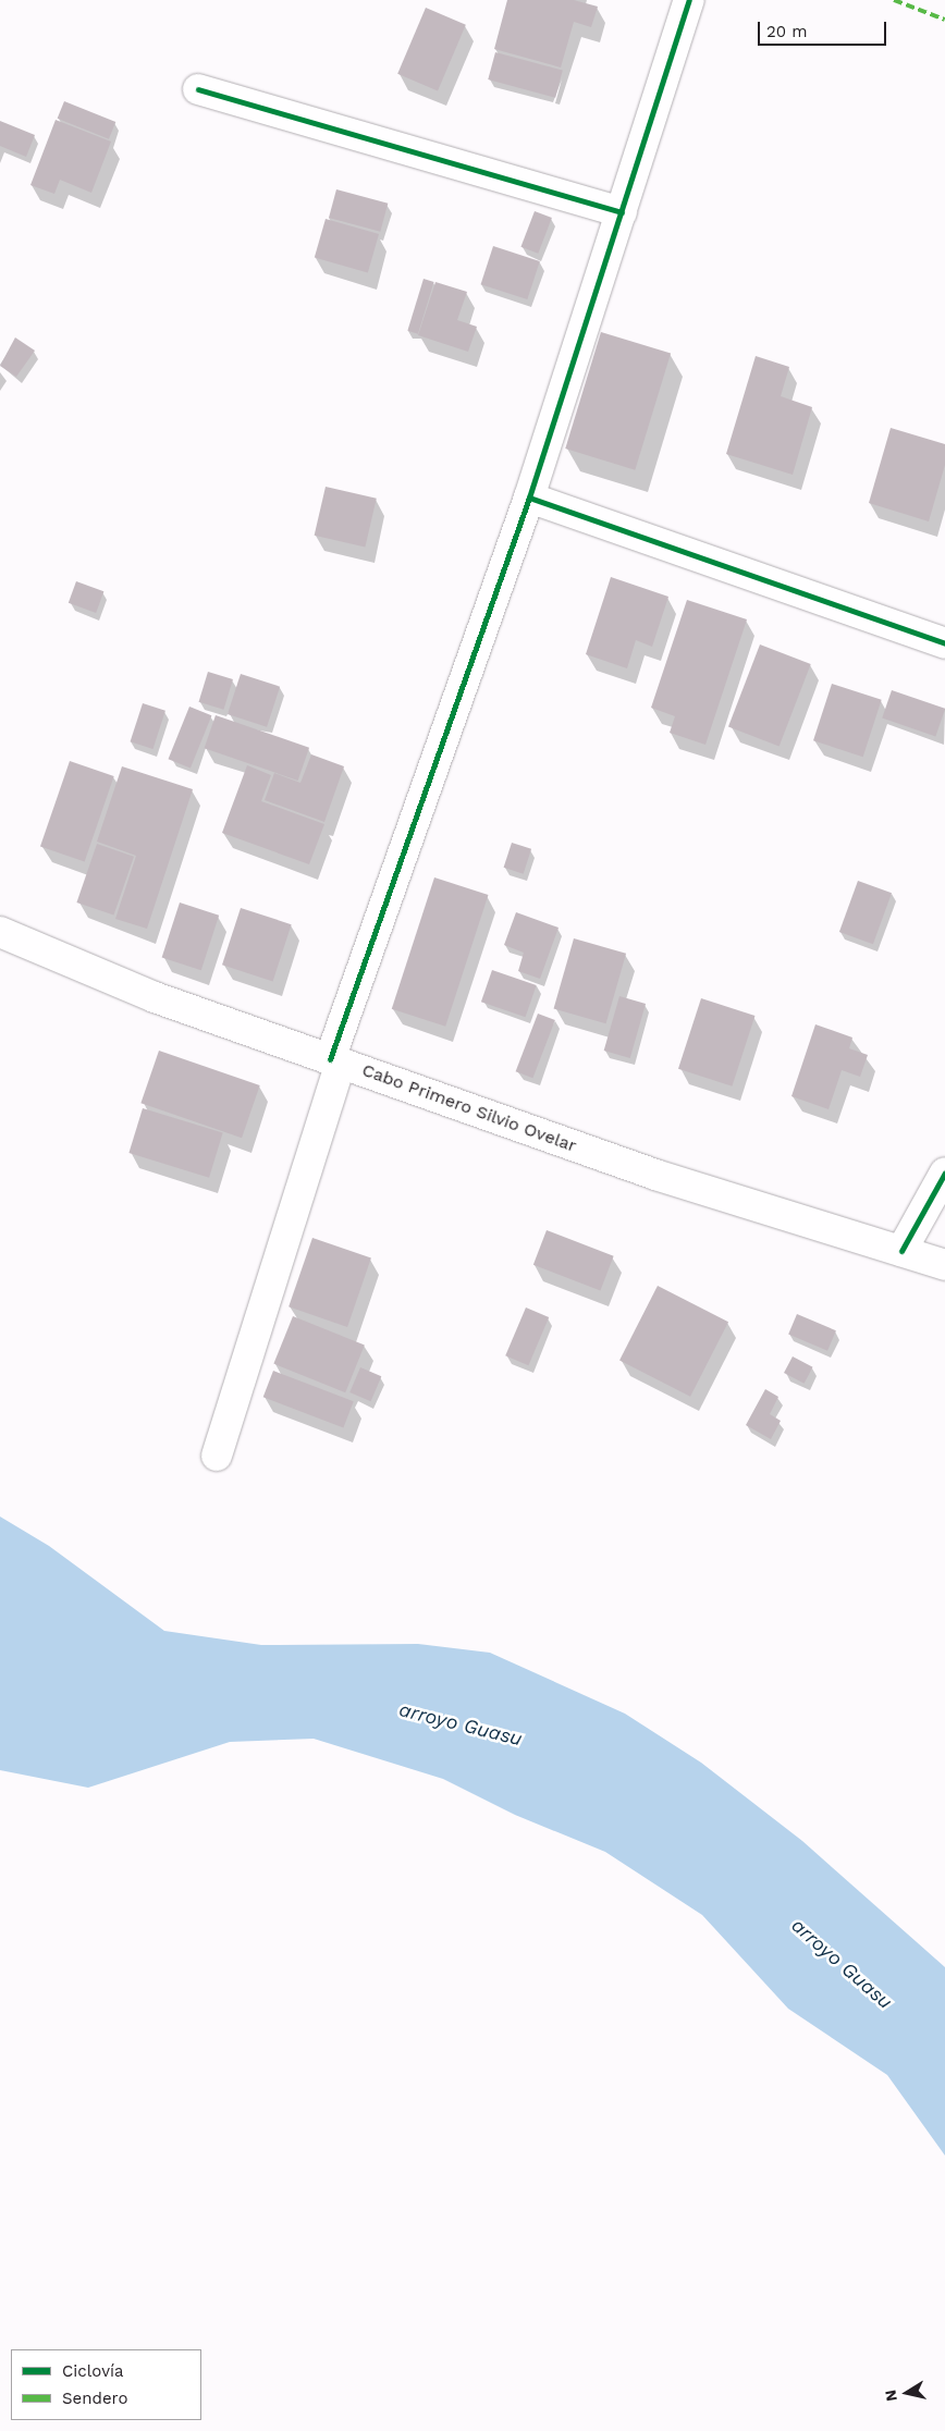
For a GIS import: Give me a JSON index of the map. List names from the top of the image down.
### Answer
{
  "streets": {
    "street": ["Cabo Primero Silvio Ovelar"]
  },
  "water": ["arroyo Guasu"],
  "legend": ["Ciclovía", "Sendero"],
  "scale_bar": "20 m",
  "north": "left"
}
